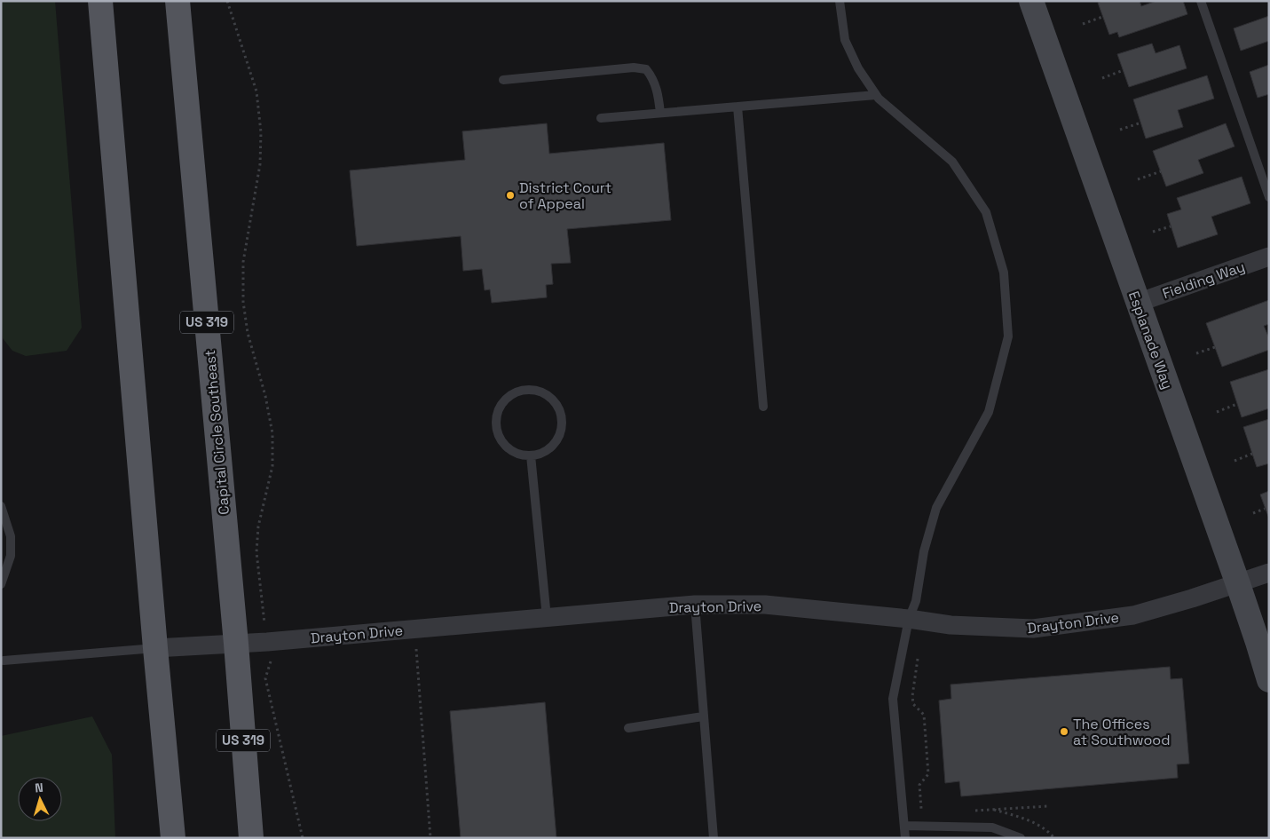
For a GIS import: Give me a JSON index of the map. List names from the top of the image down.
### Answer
{
  "streets": {
    "main road": ["US 319", "Capital Circle Southeast"],
    "street": ["Fielding Way", "Esplanade Way", "Drayton Drive"]
  },
  "crossings": [
    ["Fielding Way", "Esplanade Way"],
    ["Esplanade Way", "Drayton Drive"],
    ["Capital Circle Southeast", "Drayton Drive"]
  ],
  "places": ["District Court of Appeal", "The Offices at Southwood"],
  "north": "top"
}
